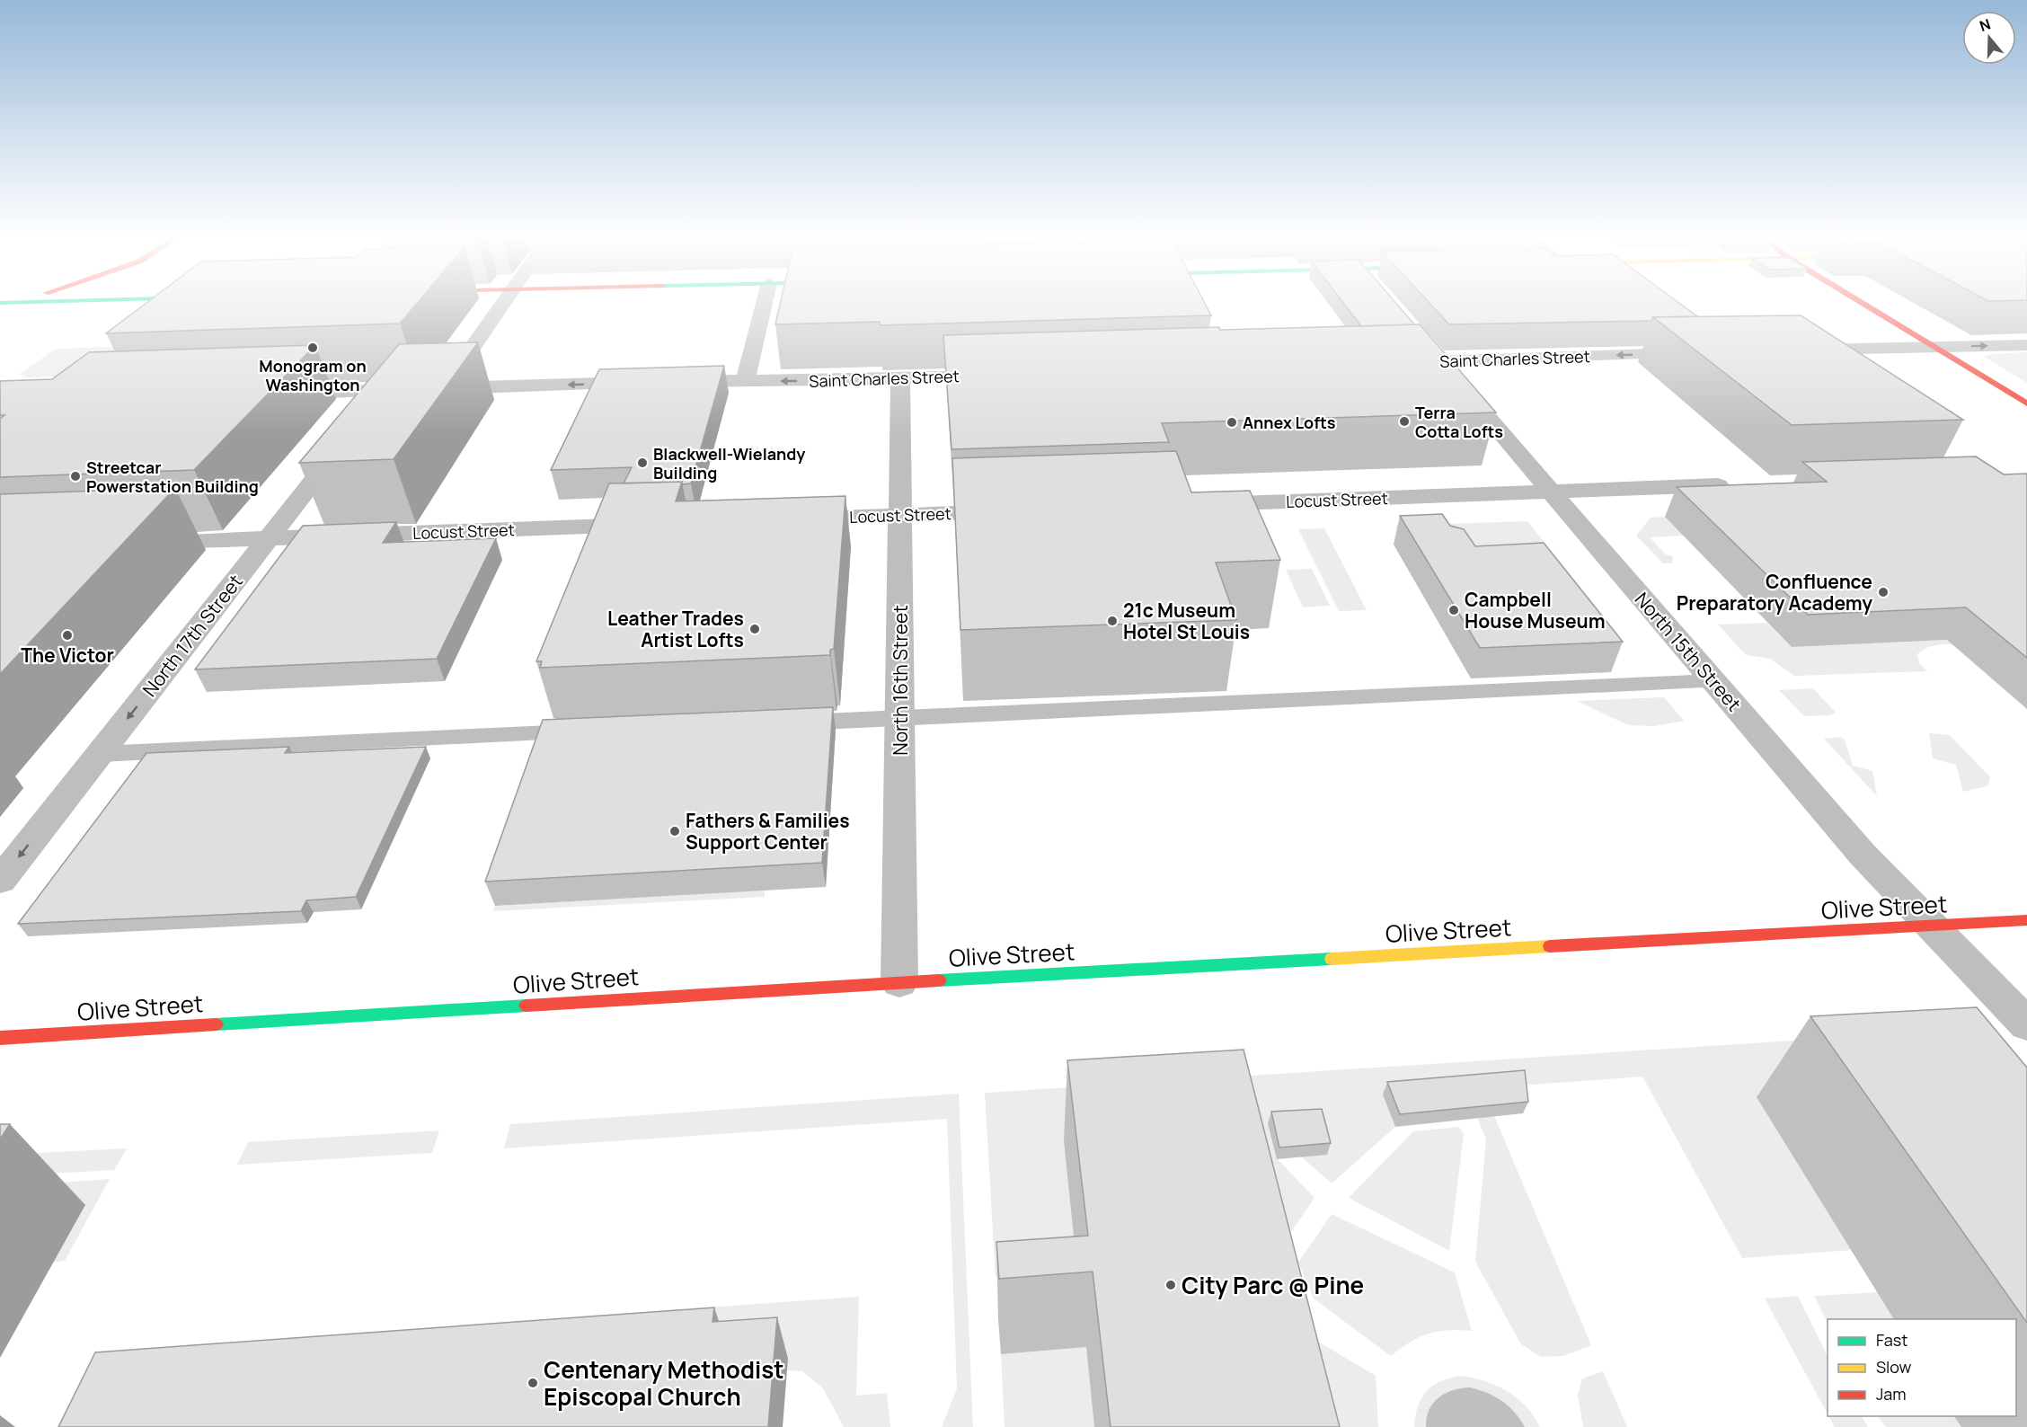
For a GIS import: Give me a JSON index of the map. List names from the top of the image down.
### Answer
{
  "streets": {
    "main road": ["Olive Street"],
    "street": [
      "Saint Charles Street",
      "Locust Street",
      "North 17th Street",
      "North 15th Street",
      "North 16th Street"
    ]
  },
  "crossings": [
    ["Saint Charles Street", "North 15th Street"],
    ["Saint Charles Street", "North 16th Street"],
    ["Locust Street", "North 17th Street"],
    ["Locust Street", "North 15th Street"],
    ["Locust Street", "North 16th Street"],
    ["North 15th Street", "Olive Street"],
    ["North 16th Street", "Olive Street"]
  ],
  "one_way": ["North 17th Street"],
  "places": [
    "Monogram on Washington",
    "Terra Cotta Lofts",
    "Annex Lofts",
    "Blackwell-Wielandy Building",
    "Streetcar Powerstation Building",
    "Confluence Preparatory Academy",
    "Campbell House Museum",
    "21c Museum Hotel St Louis",
    "Leather Trades Artist Lofts",
    "The Victor",
    "Fathers & Families Support Center",
    "City Parc @ Pine",
    "Centenary Methodist Episcopal Church"
  ],
  "legend": ["Fast", "Slow", "Jam"],
  "north": "top"
}
